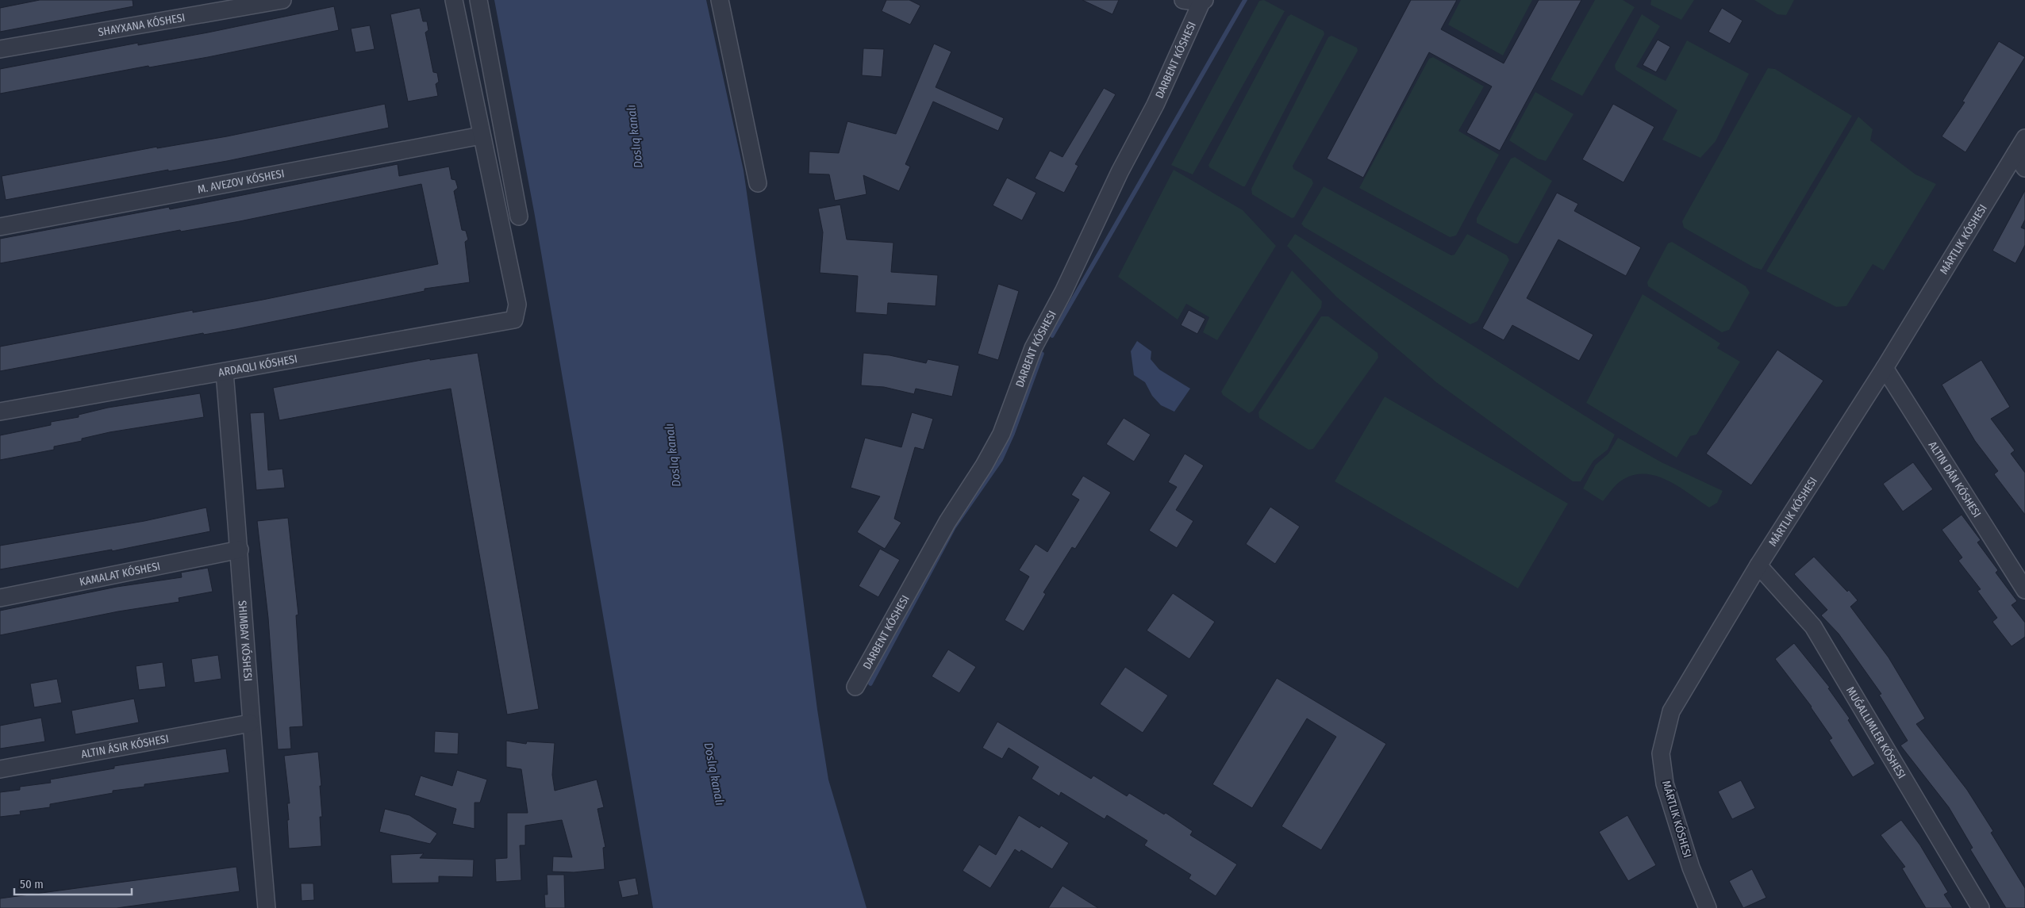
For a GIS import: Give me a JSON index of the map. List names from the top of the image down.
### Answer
{
  "streets": {
    "street": [
      "SHAYXANA KÓSHESI",
      "DARBENT KÓSHESI",
      "M. AVEZOV KÓSHESI",
      "MÁRTLIK KÓSHESI",
      "KAMALAT KÓSHESI",
      "MUǴALLIMLER KÓSHESI"
    ]
  },
  "crossings": [
    ["MÁRTLIK KÓSHESI", "MUǴALLIMLER KÓSHESI"]
  ],
  "water": ["Doslıq kanalı"],
  "scale_bar": "50 m"
}
